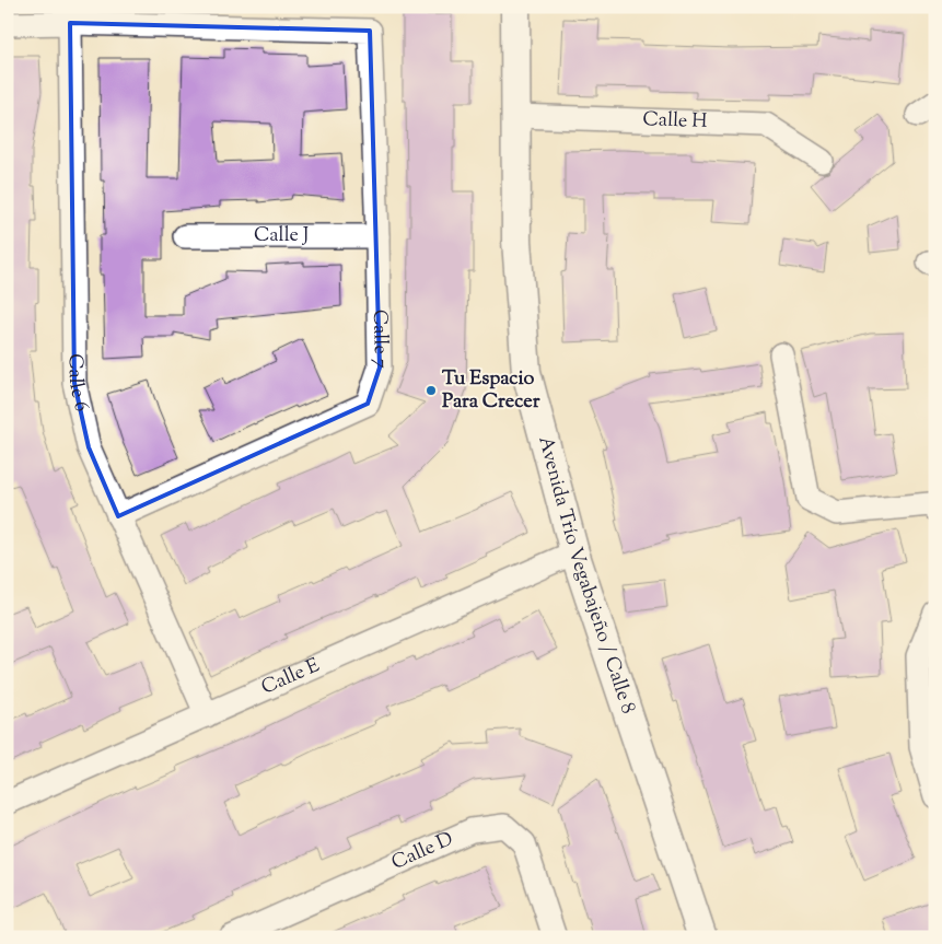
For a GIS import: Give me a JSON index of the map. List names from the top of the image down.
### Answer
{
  "streets": {
    "street": [
      "Calle H",
      "Calle J",
      "Calle 7",
      "Calle 6",
      "Avenida Trío Vegabajeño / Calle 8",
      "Calle E",
      "Calle D"
    ]
  },
  "crossings": [
    ["Calle H", "Avenida Trío Vegabajeño / Calle 8"],
    ["Calle J", "Calle 7"],
    ["Calle 7", "Calle 6"],
    ["Calle 6", "Calle E"],
    ["Avenida Trío Vegabajeño / Calle 8", "Calle E"]
  ],
  "places": ["Tu Espacio Para Crecer"]
}
